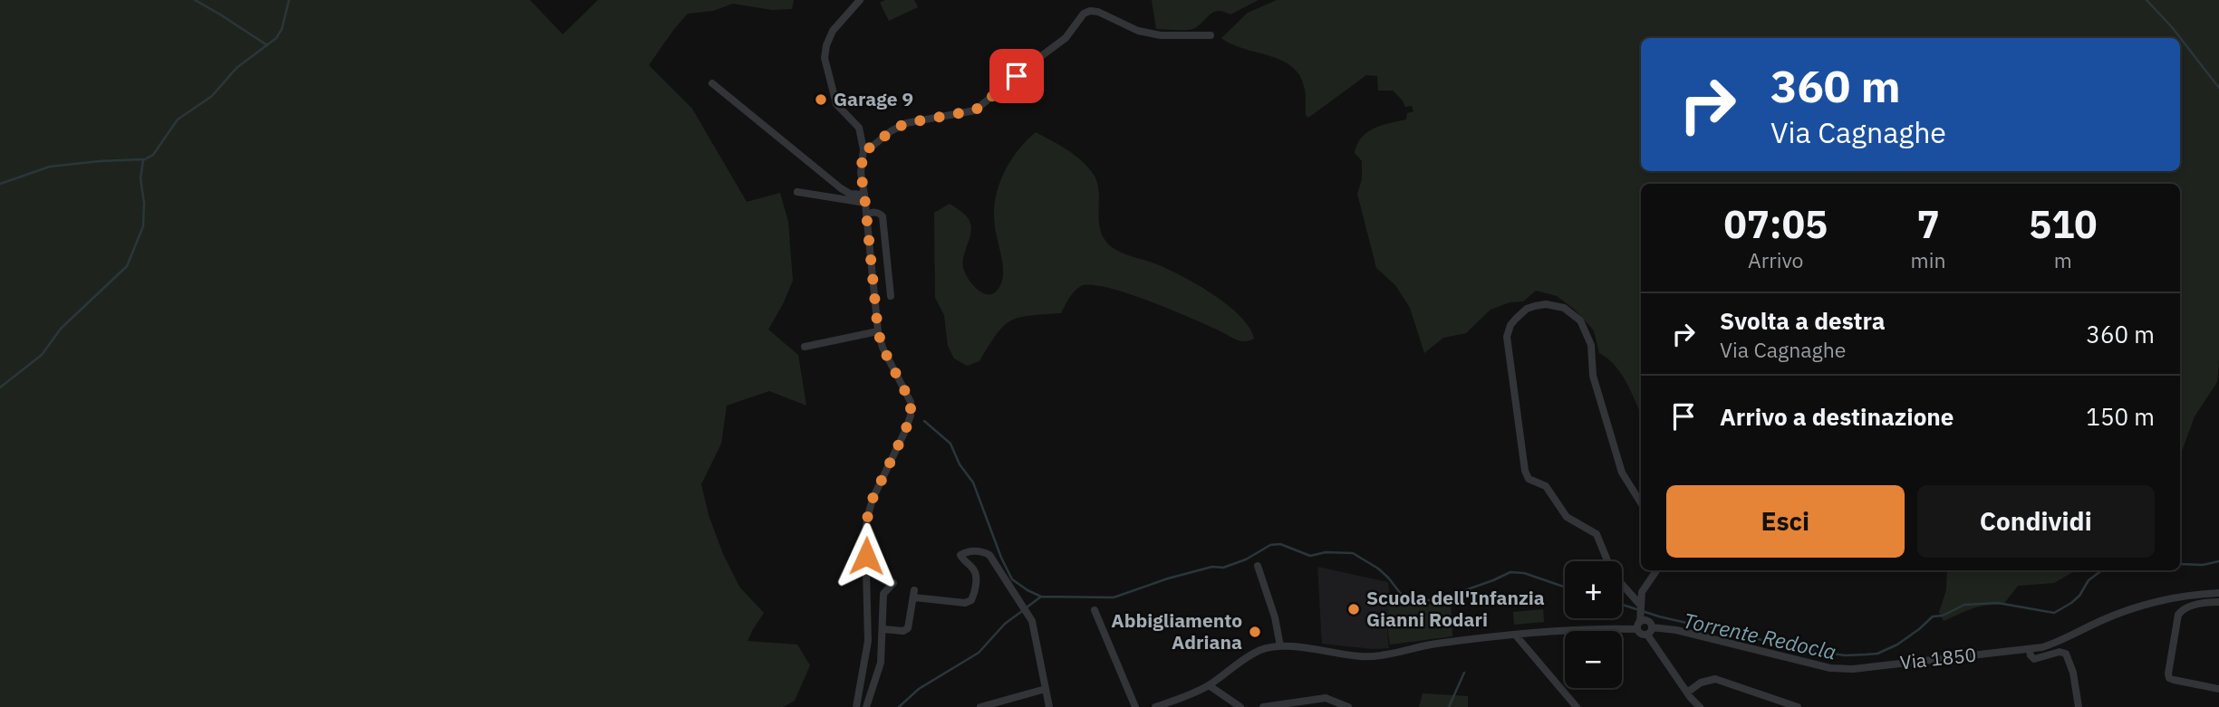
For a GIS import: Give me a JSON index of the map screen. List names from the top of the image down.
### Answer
{
  "streets": {
    "street": ["Via 1850"]
  },
  "water": ["Torrente Redocla"],
  "places": ["Garage 9", "Scuola dell'Infanzia Gianni Rodari", "Abbigliamento Adriana"],
  "page": {
    "turn": ["360 m", "Via Cagnaghe"],
    "eta": [
      "07:05",
      "Arrivo",
      "7",
      "min",
      "510",
      "m"
    ],
    "list": [
      {
        "name": "Svolta a destra",
        "note": "Via Cagnaghe",
        "value": "360 m"
      },
      {
        "name": "Arrivo a destinazione",
        "value": "150 m"
      }
    ],
    "buttons": ["Esci", "Condividi"],
    "map_buttons": ["+", "−"]
  }
}
